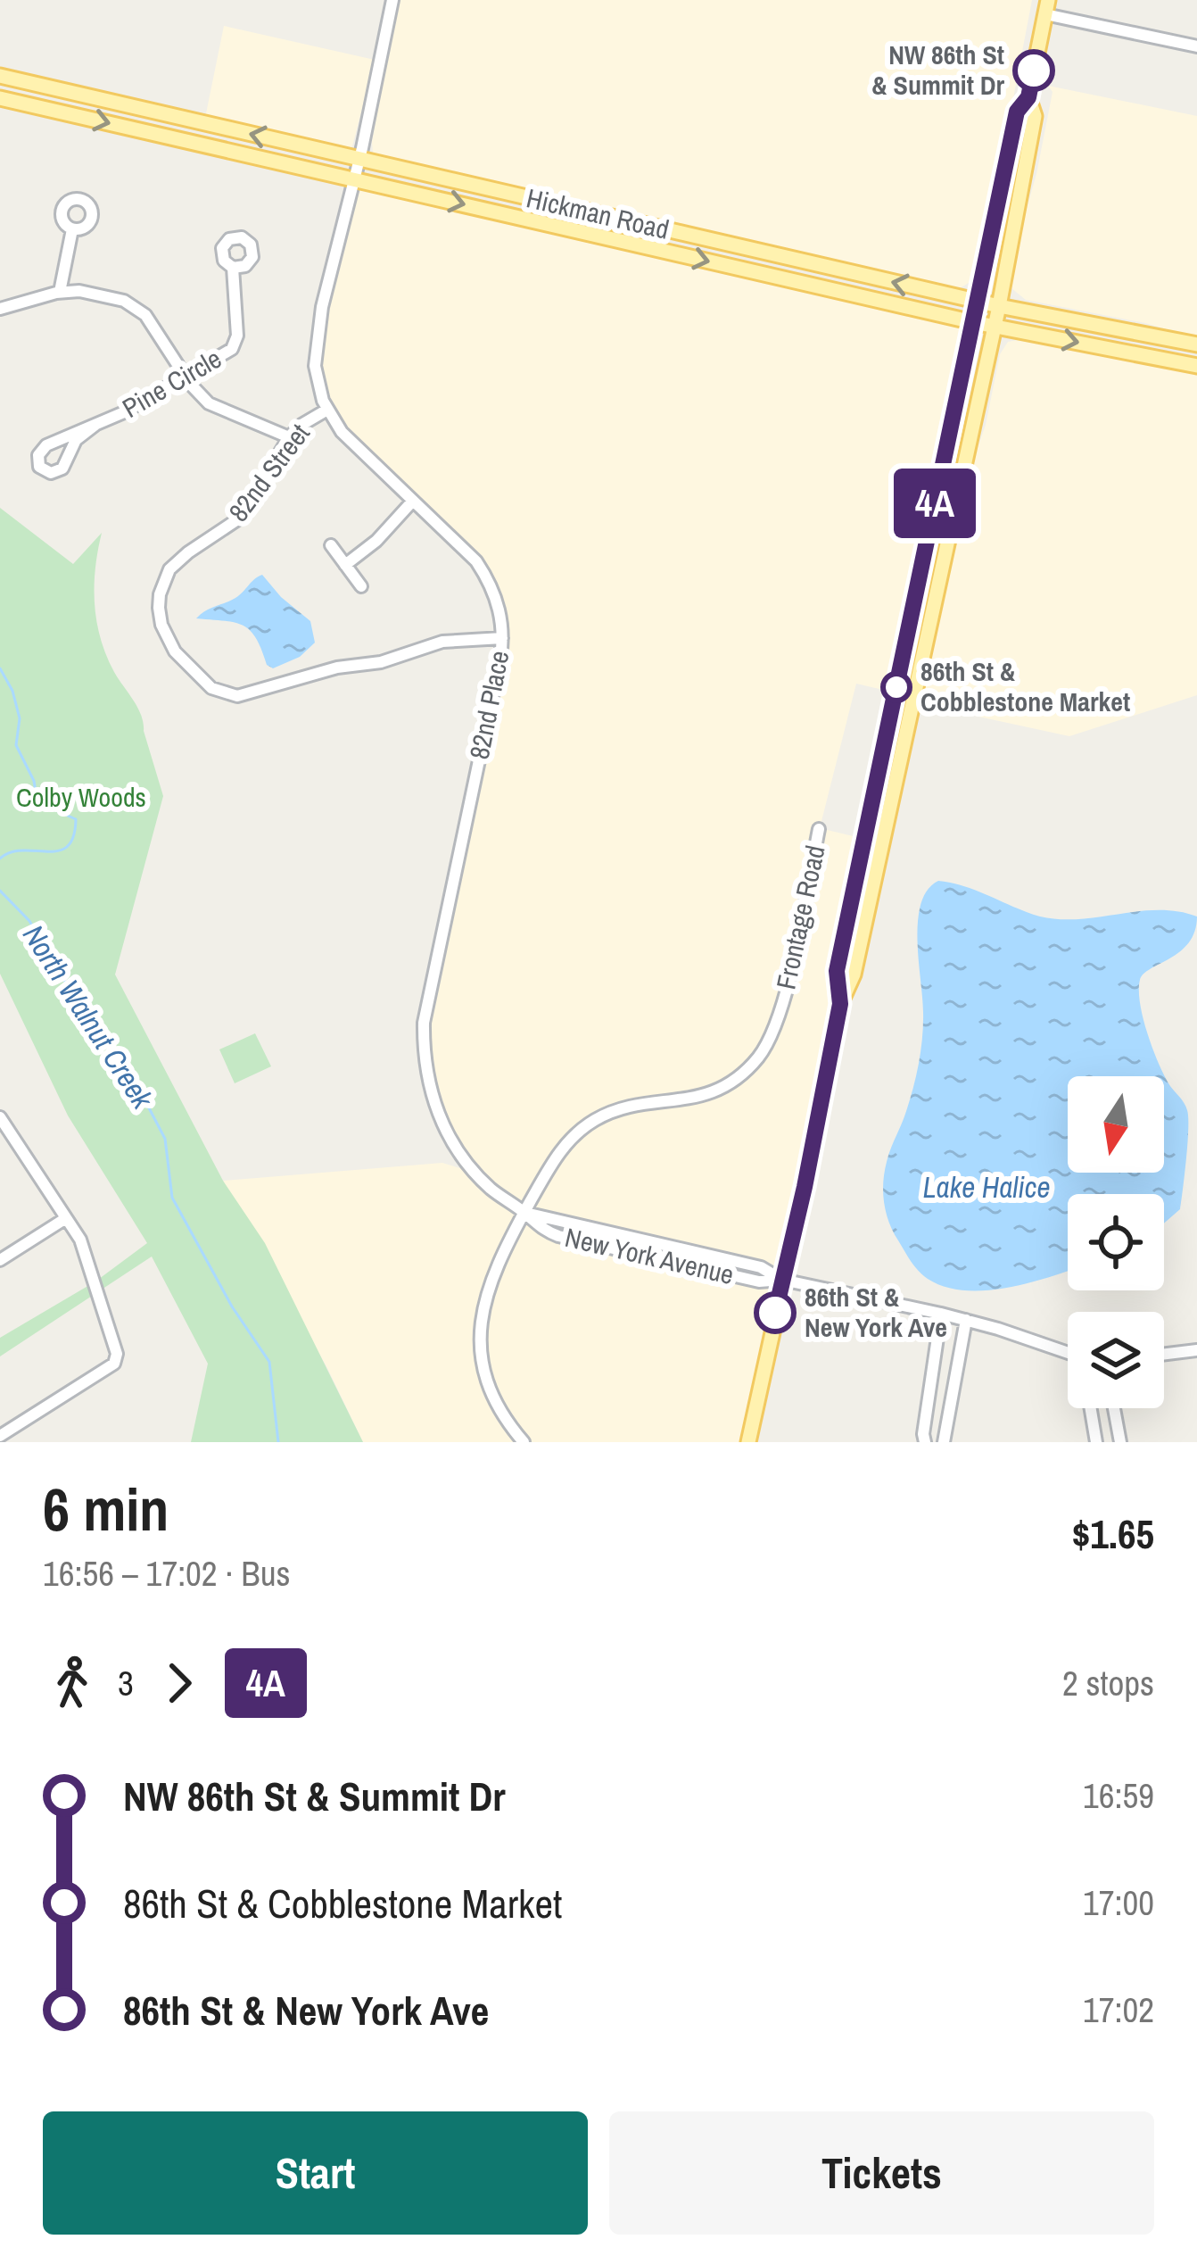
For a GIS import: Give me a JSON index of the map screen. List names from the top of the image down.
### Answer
{
  "streets": {
    "main road": ["Hickman Road"],
    "street": [
      "Pine Circle",
      "82nd Street",
      "82nd Place",
      "Frontage Road",
      "New York Avenue"
    ]
  },
  "crossings": [
    ["Hickman Road", "82nd Street"],
    ["82nd Street", "82nd Place"],
    ["82nd Place", "New York Avenue"],
    ["Frontage Road", "New York Avenue"]
  ],
  "water": ["North Walnut Creek", "Lake Halice"],
  "parks": ["Colby Woods"],
  "places": ["NW 86th St & Summit Dr", "86th St & Cobblestone Market", "86th St & New York Ave"],
  "lines": ["bus line 4A"],
  "north": "bottom",
  "page": {
    "on_map": "4A",
    "heading": ["6 min", "16:56 – 17:02 · Bus", "$1.65"],
    "legs": ["3", "4A", "2 stops"],
    "list": [
      {
        "name": "NW 86th St & Summit Dr",
        "value": "16:59"
      },
      {
        "name": "86th St & Cobblestone Market",
        "value": "17:00"
      },
      {
        "name": "86th St & New York Ave",
        "value": "17:02"
      }
    ],
    "buttons": ["Start", "Tickets"]
  }
}
